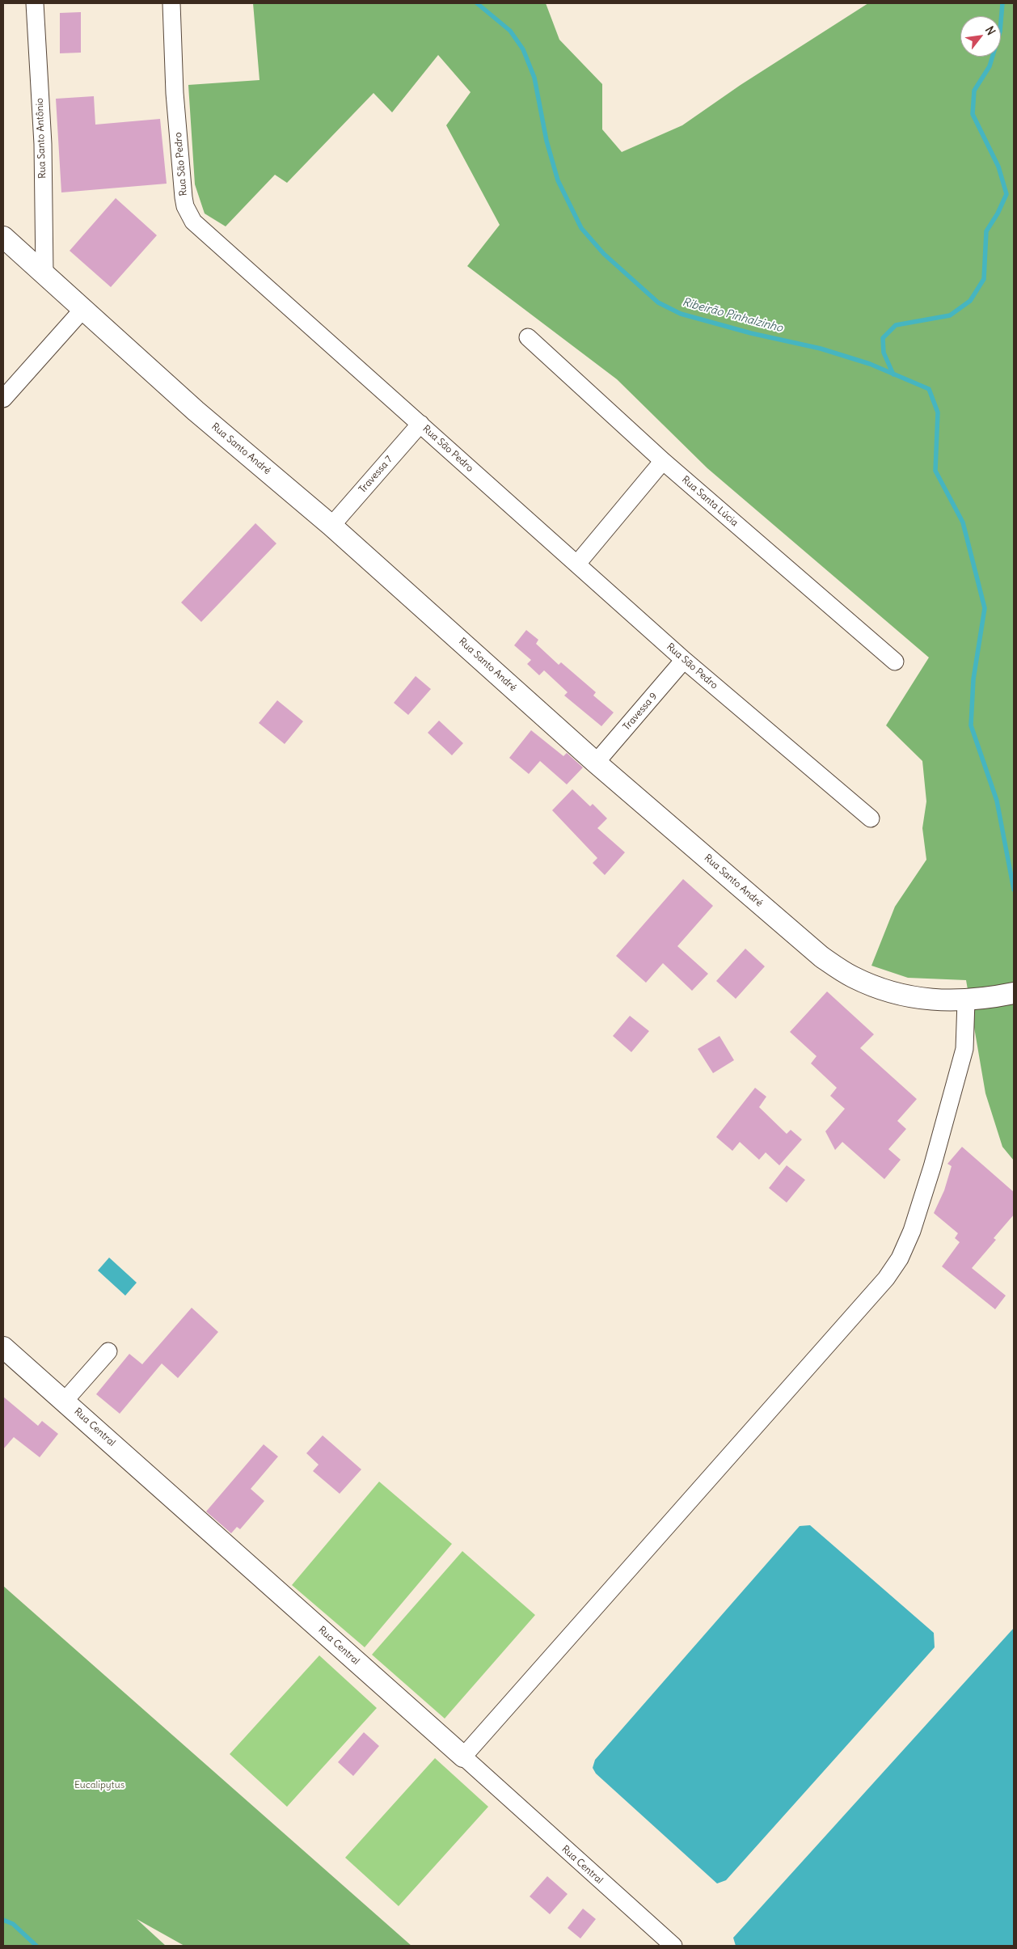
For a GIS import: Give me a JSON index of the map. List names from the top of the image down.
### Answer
{
  "streets": {
    "street": [
      "Rua Santo Antônio",
      "Rua São Pedro",
      "Rua Santo André",
      "Travessa 7",
      "Rua Santa Lúcia",
      "Travessa 9",
      "Rua Central"
    ]
  },
  "crossings": [
    ["Rua Santo Antônio", "Rua Santo André"],
    ["Rua São Pedro", "Travessa 7"],
    ["Rua São Pedro", "Travessa 9"],
    ["Rua Santo André", "Travessa 7"],
    ["Rua Santo André", "Travessa 9"]
  ],
  "water": ["Ribeirão Pinhalzinho"],
  "parks": ["Eucalipytus"],
  "north": "top right"
}
